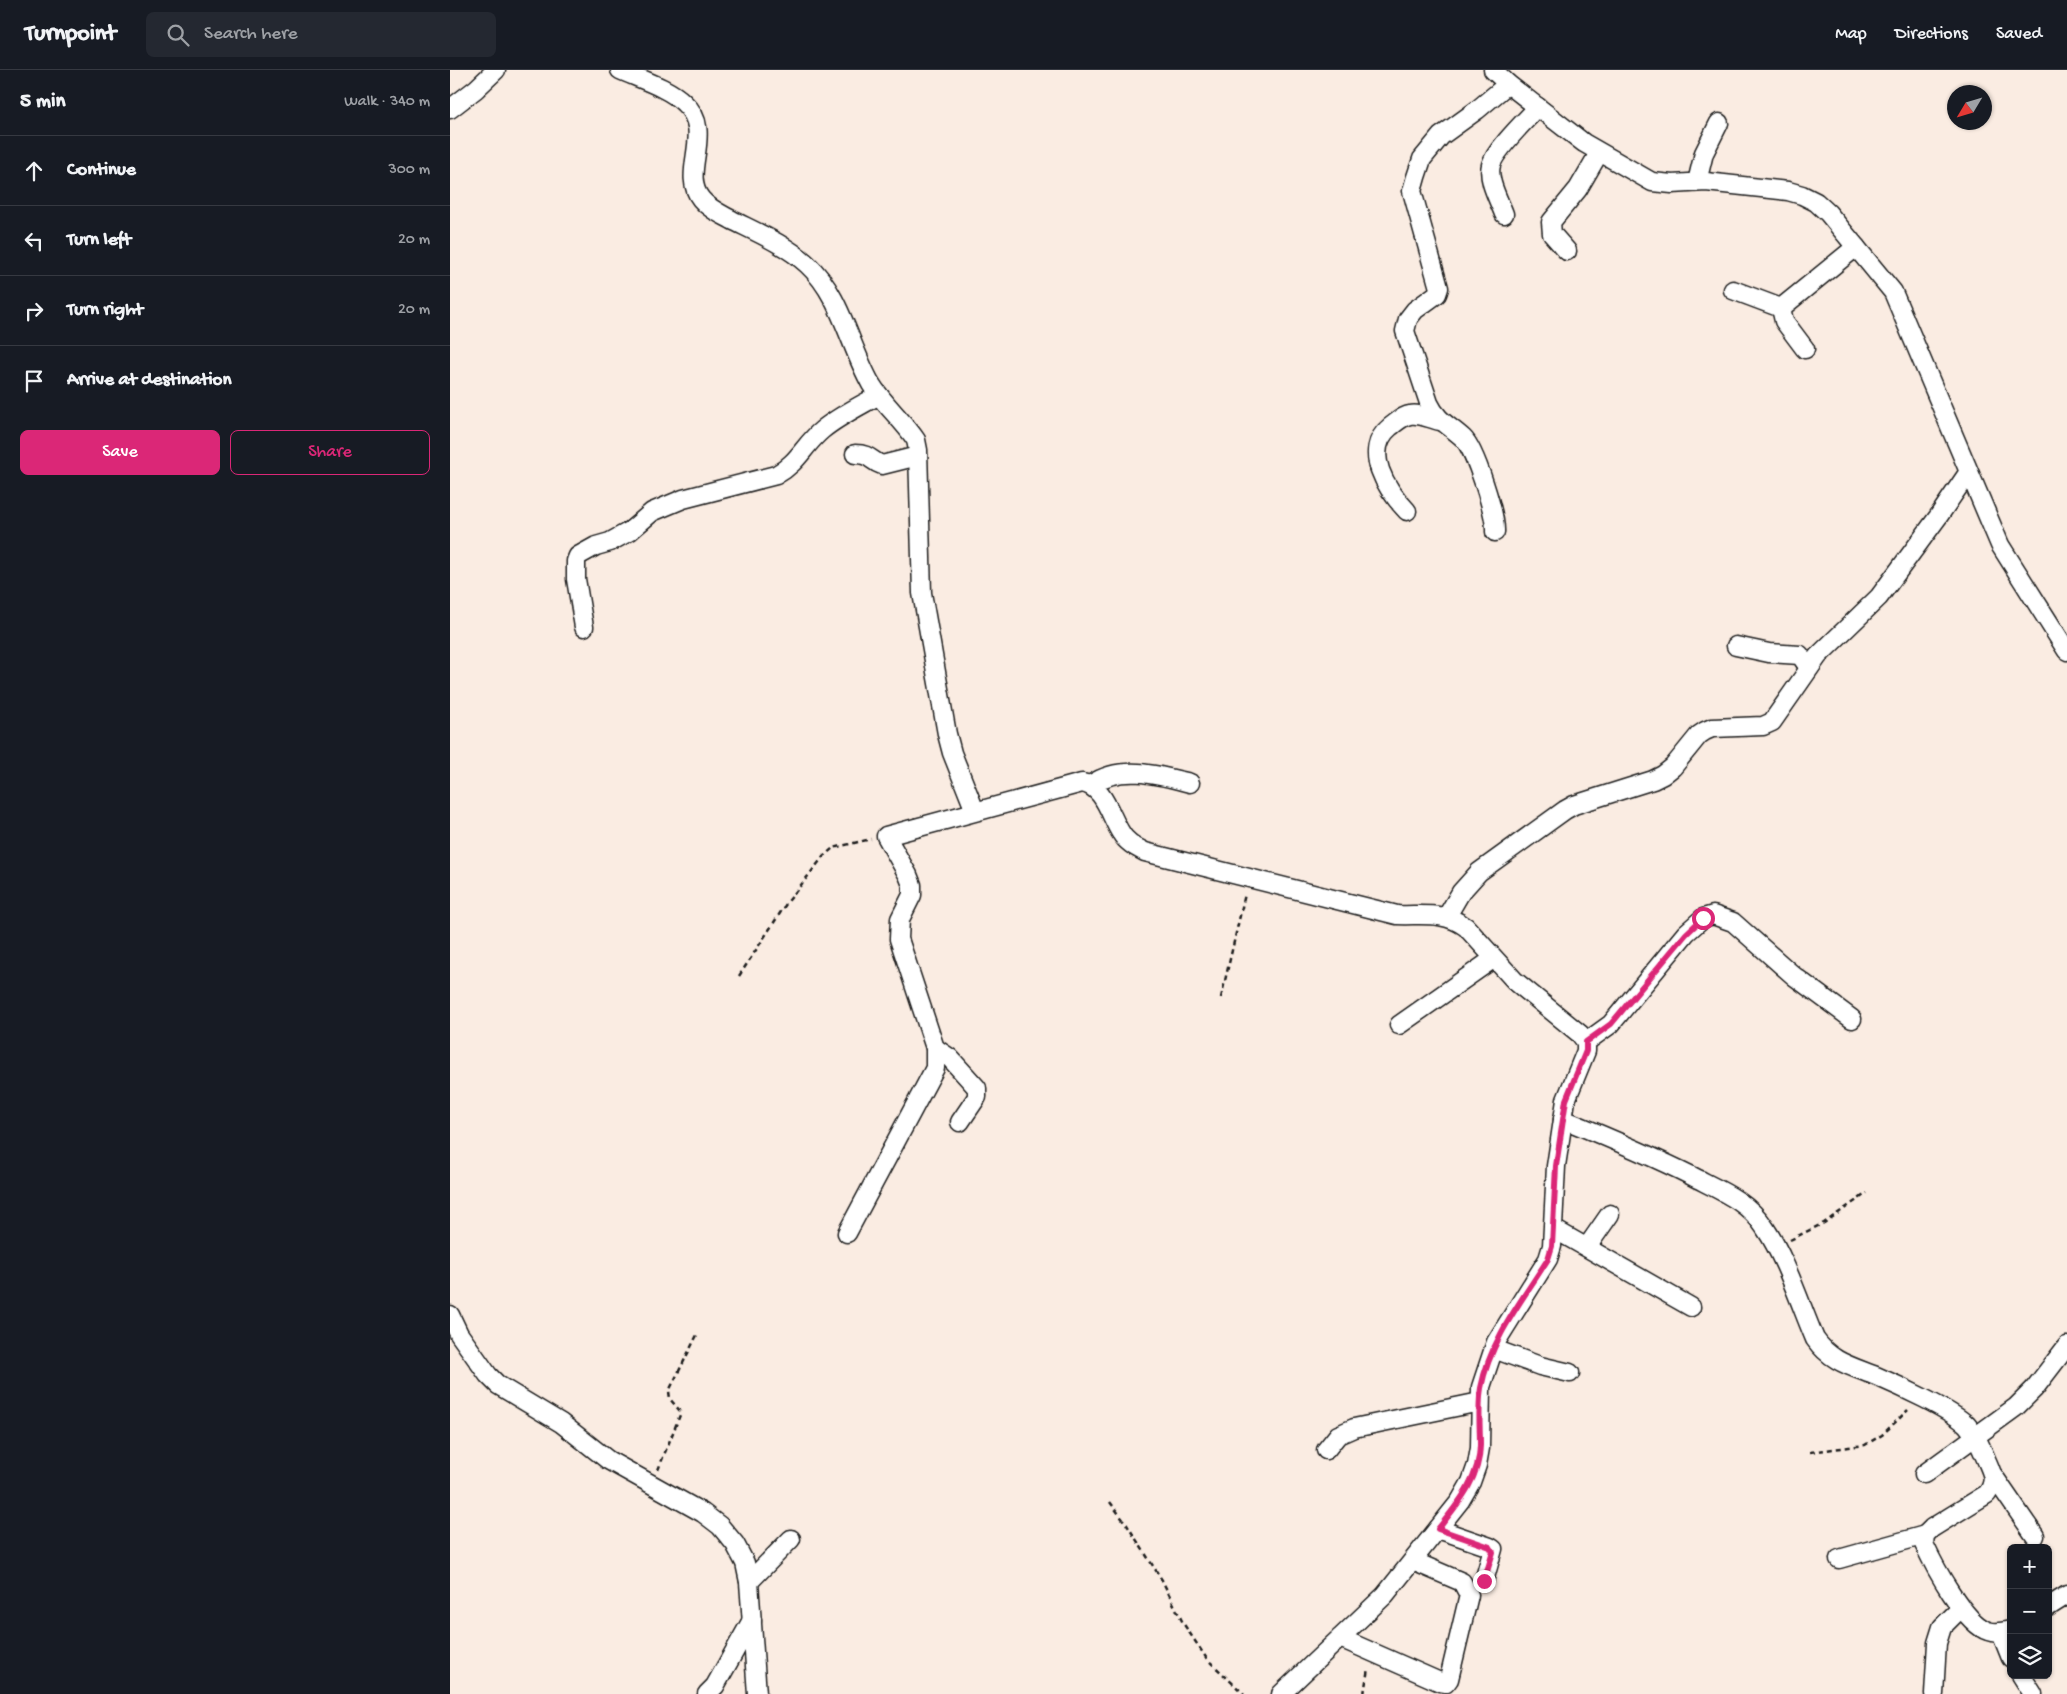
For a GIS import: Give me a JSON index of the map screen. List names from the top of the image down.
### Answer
{
  "north": "bottom left",
  "page": {
    "header": "Turnpoint",
    "search": "Search here",
    "nav": ["Map", "Directions", "Saved"],
    "heading": ["5 min", "Walk · 340 m"],
    "list": [
      ["Continue", "300 m"],
      ["Turn left", "20 m"],
      ["Turn right", "20 m"],
      "Arrive at destination"
    ],
    "buttons": ["Save", "Share"],
    "map_buttons": ["+", "−"]
  }
}
